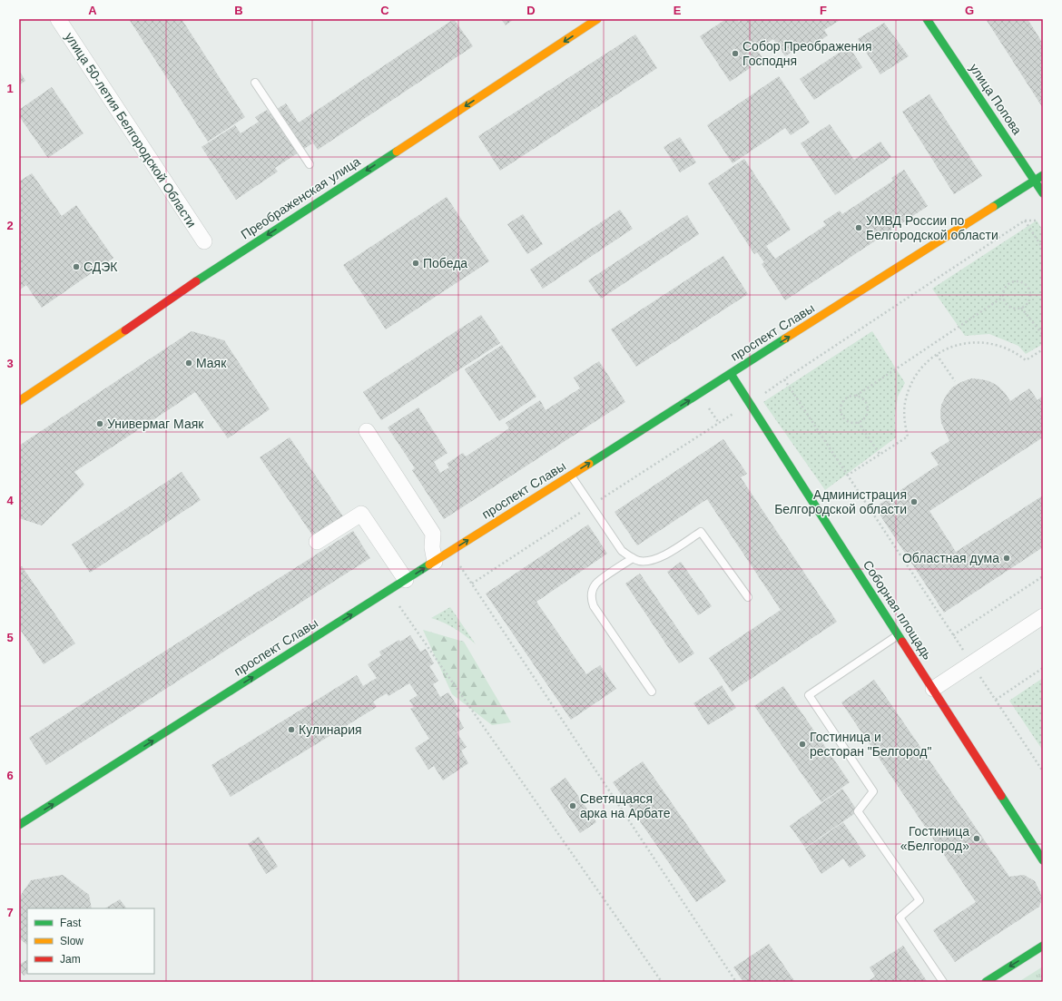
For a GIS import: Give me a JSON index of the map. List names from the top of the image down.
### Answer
{
  "streets": {
    "main road": [
      "улица Попова",
      "Преображенская улица",
      "проспект Славы",
      "Соборная площадь"
    ],
    "street": ["улица 50-летия Белгородской Области"]
  },
  "crossings": [
    ["улица Попова", "проспект Славы"],
    ["проспект Славы", "Соборная площадь"]
  ],
  "one_way": ["Преображенская улица", "проспект Славы"],
  "places": [
    "Собор Преображения Господня",
    "УМВД России по Белгородской области",
    "Победа",
    "СДЭК",
    "Маяк",
    "Универмаг Маяк",
    "Администрация Белгородской области",
    "Областная дума",
    "Кулинария",
    "Гостиница и ресторан \"Белгород\"",
    "Светящаяся арка на Арбате",
    "Гостиница «Белгород»"
  ],
  "legend": ["Fast", "Slow", "Jam"],
  "grid": {
    "columns": [
      "A",
      "B",
      "C",
      "D",
      "E",
      "F",
      "G"
    ],
    "rows": [
      "1",
      "2",
      "3",
      "4",
      "5",
      "6",
      "7"
    ]
  }
}
